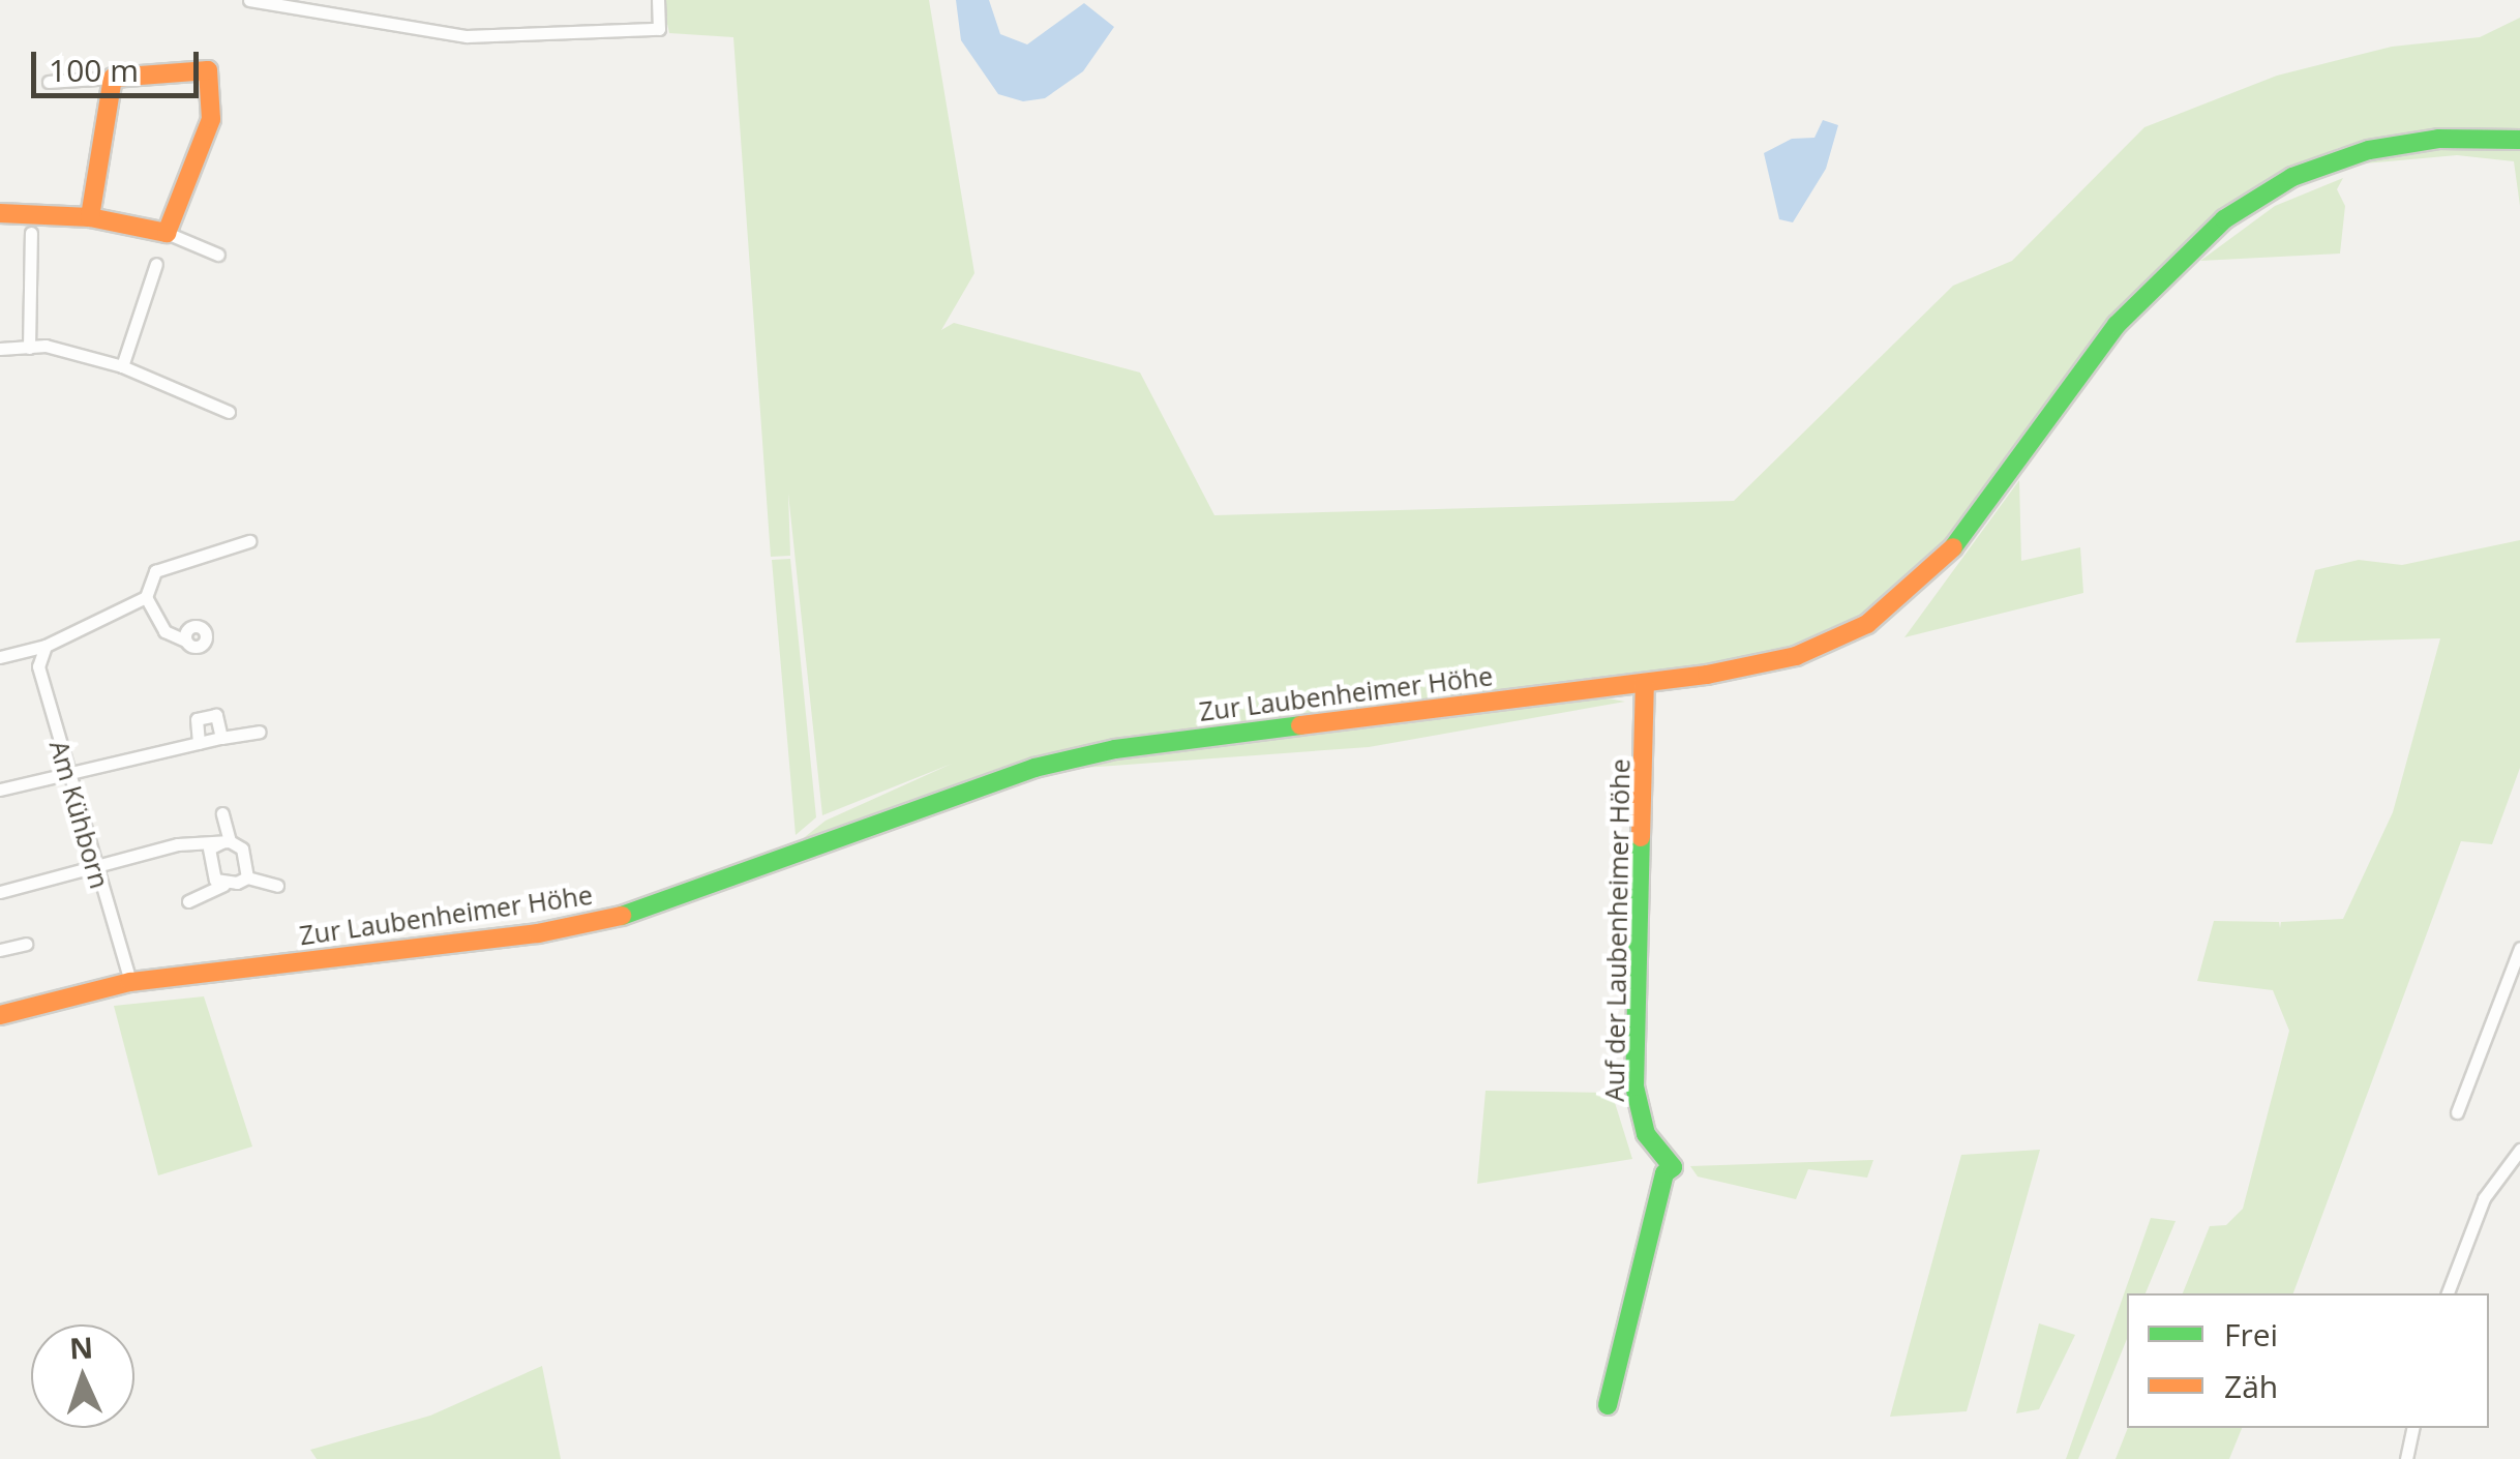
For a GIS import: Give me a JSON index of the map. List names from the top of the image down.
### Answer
{
  "streets": {
    "street": ["Zur Laubenheimer Höhe", "Am Kühborn", "Auf der Laubenheimer Höhe"]
  },
  "crossings": [
    ["Zur Laubenheimer Höhe", "Am Kühborn"],
    ["Zur Laubenheimer Höhe", "Auf der Laubenheimer Höhe"]
  ],
  "legend": ["Frei", "Zäh"],
  "scale_bar": "100 m",
  "north": "top"
}
